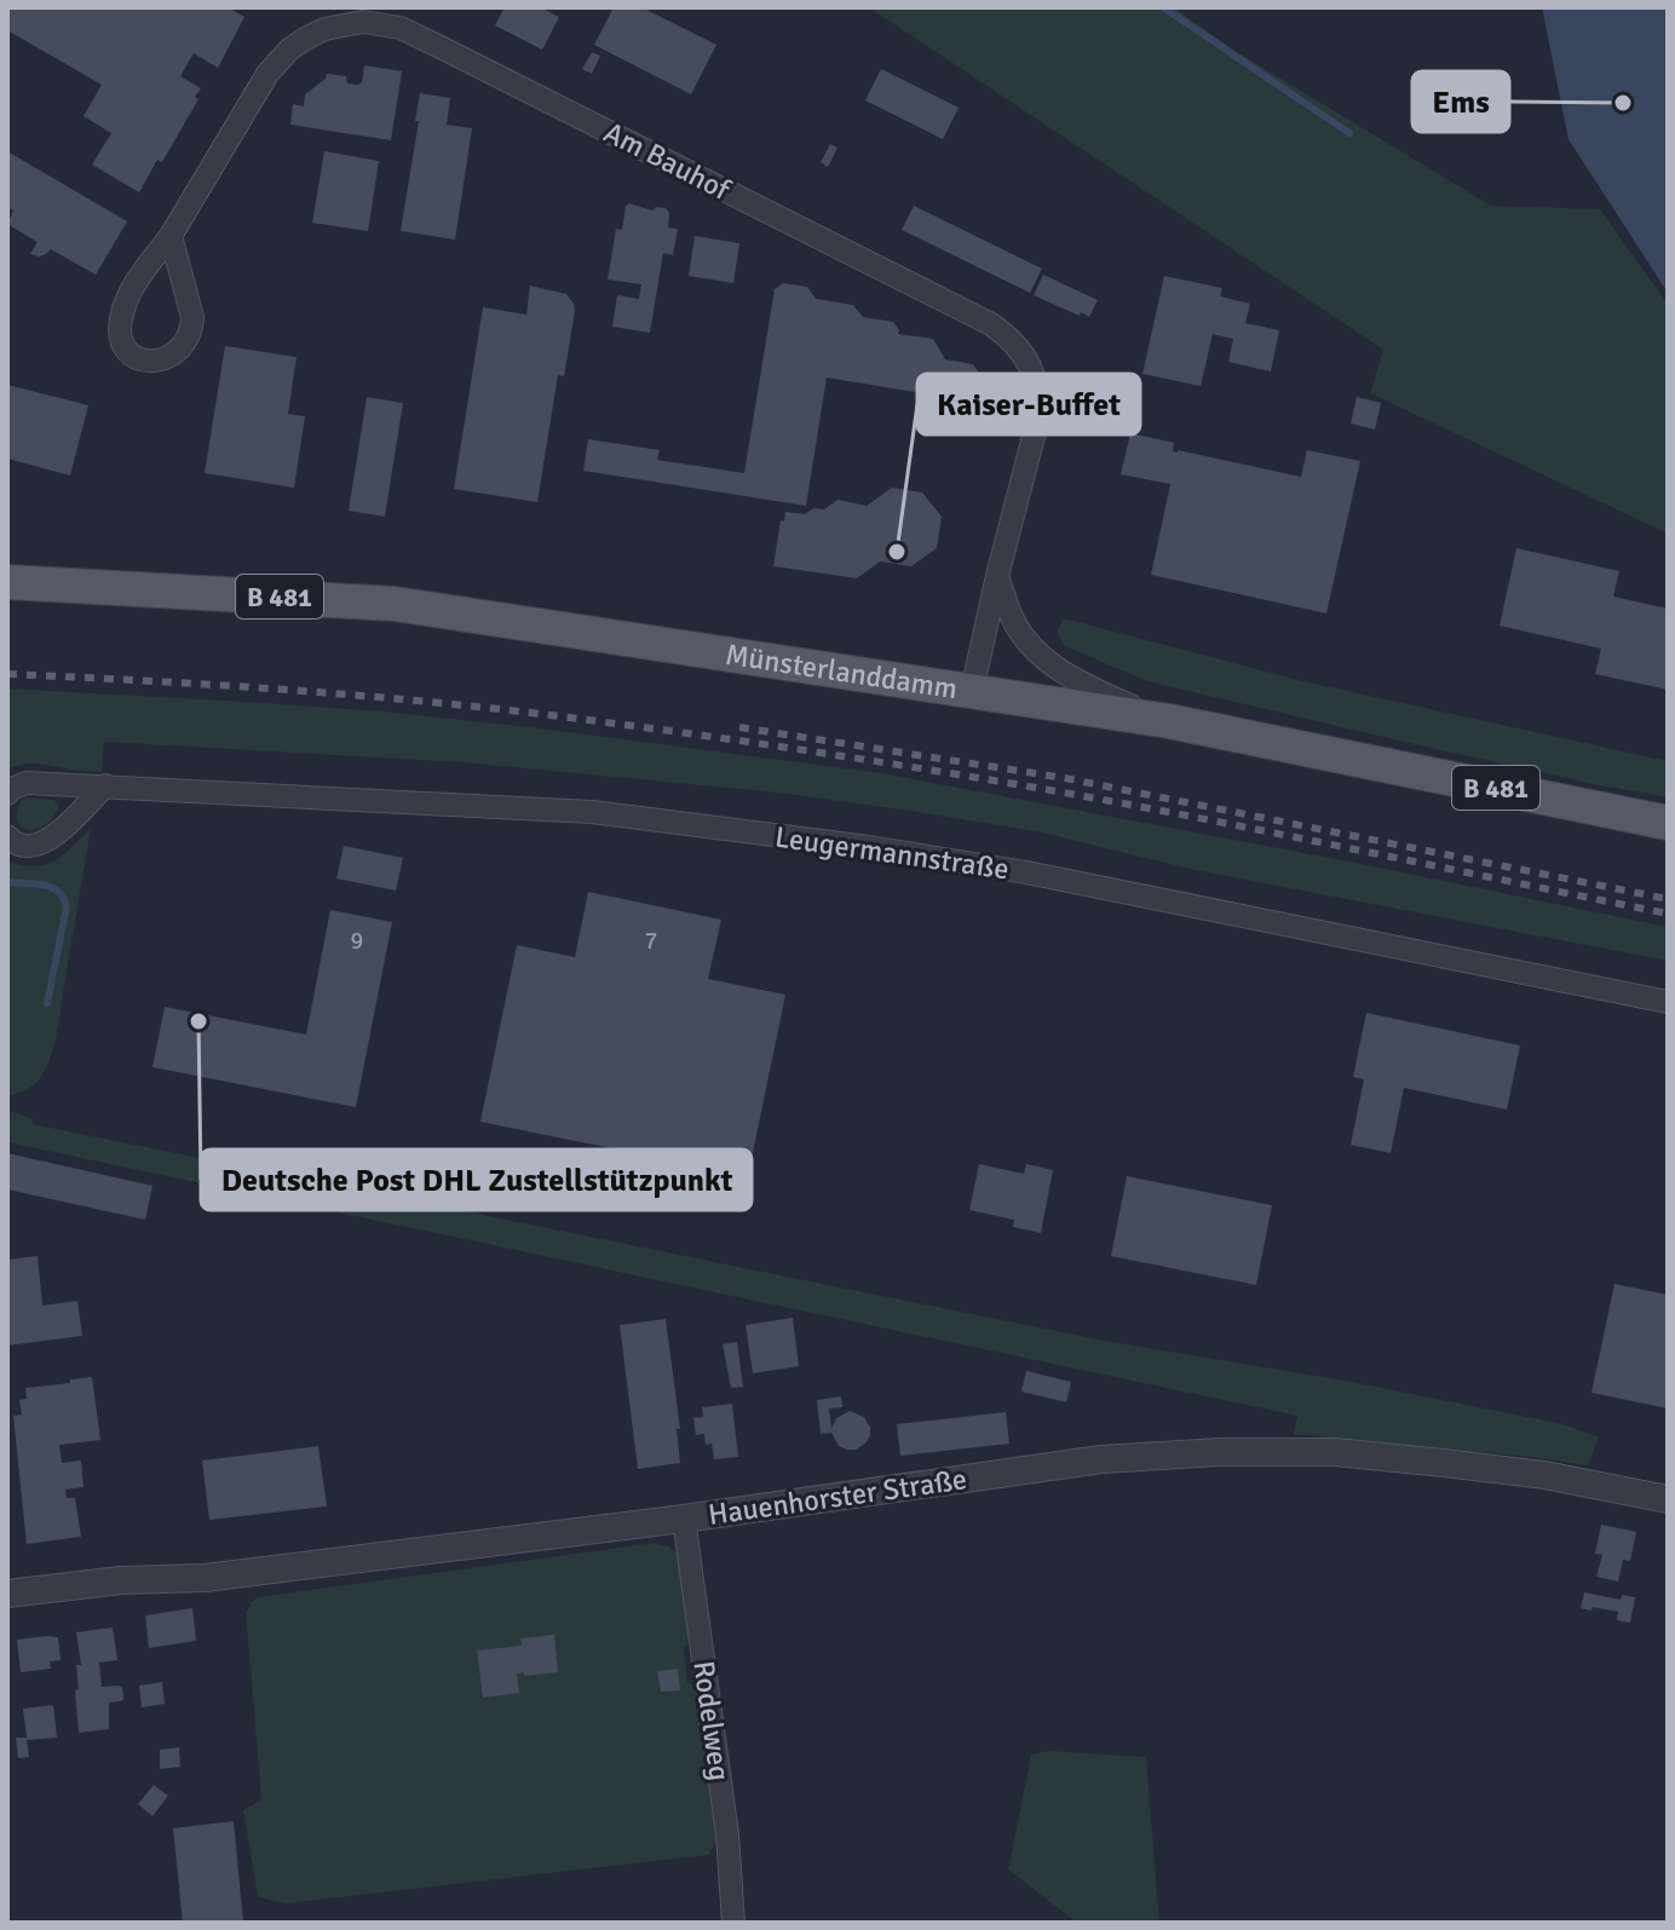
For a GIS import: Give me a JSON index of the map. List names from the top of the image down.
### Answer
{
  "streets": {
    "main road": ["B 481", "Münsterlanddamm"],
    "street": [
      "Am Bauhof",
      "Leugermannstraße",
      "Hauenhorster Straße",
      "Rodelweg"
    ]
  },
  "crossings": [
    ["Am Bauhof", "Münsterlanddamm"],
    ["Hauenhorster Straße", "Rodelweg"]
  ],
  "places": ["Ems", "Kaiser-Buffet", "Deutsche Post DHL Zustellstützpunkt"],
  "house_numbers": ["9", "7"]
}
